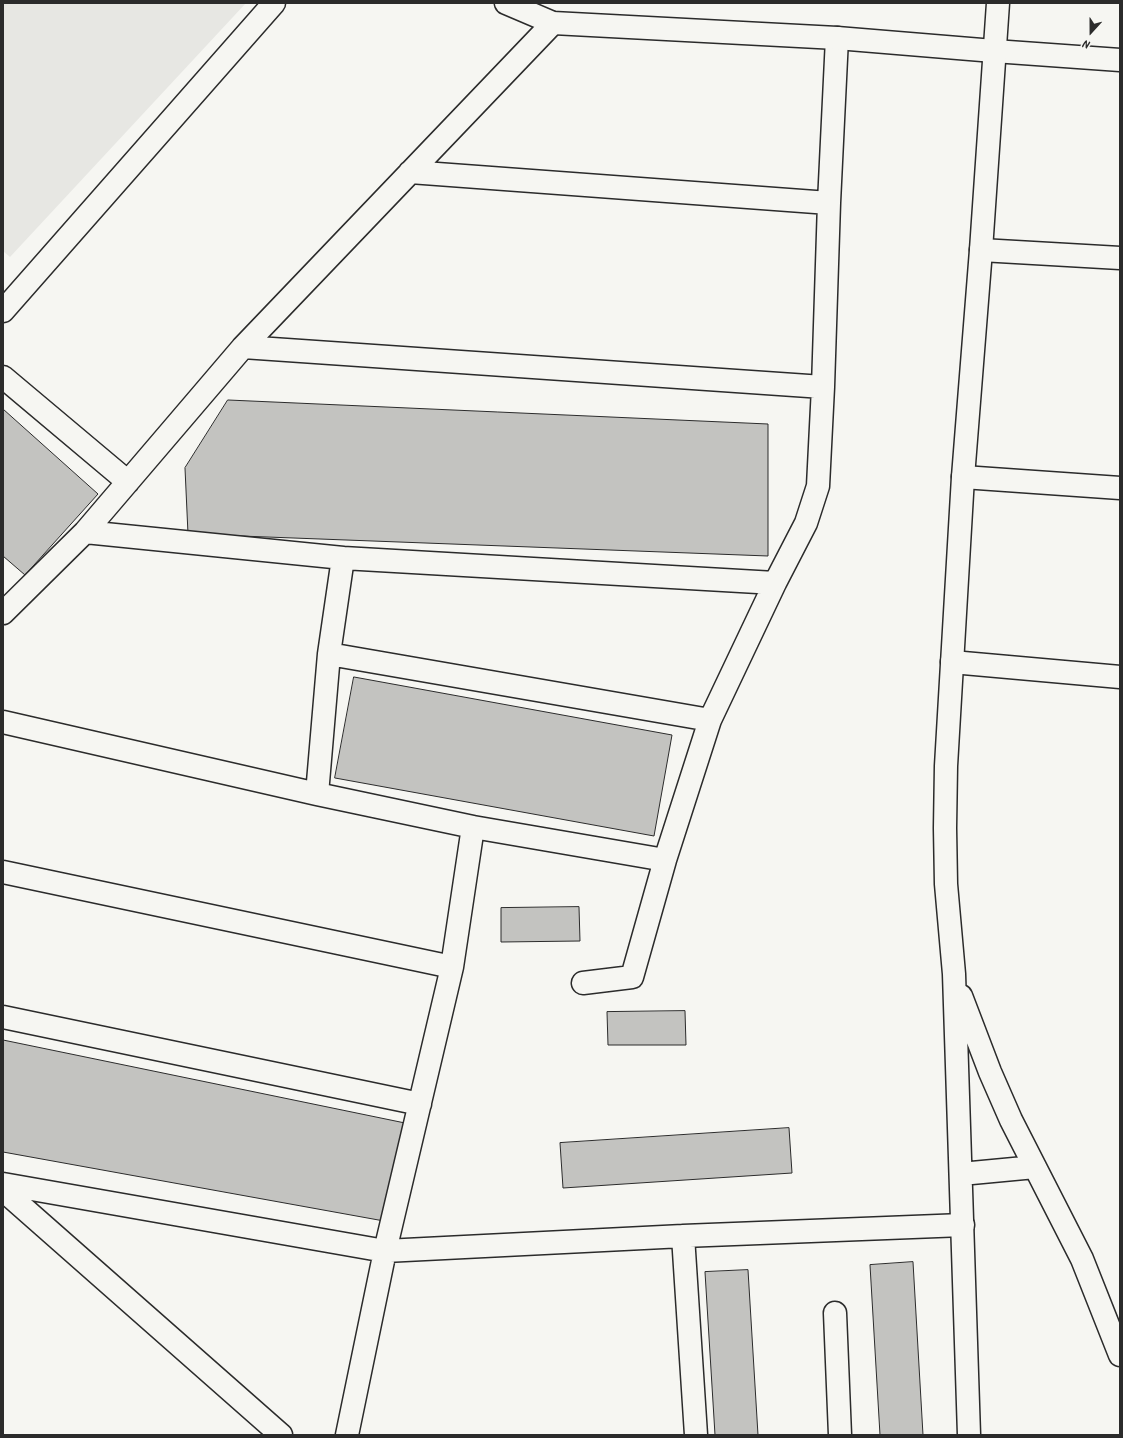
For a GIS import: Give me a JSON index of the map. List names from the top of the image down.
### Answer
{
  "north": "bottom"
}
